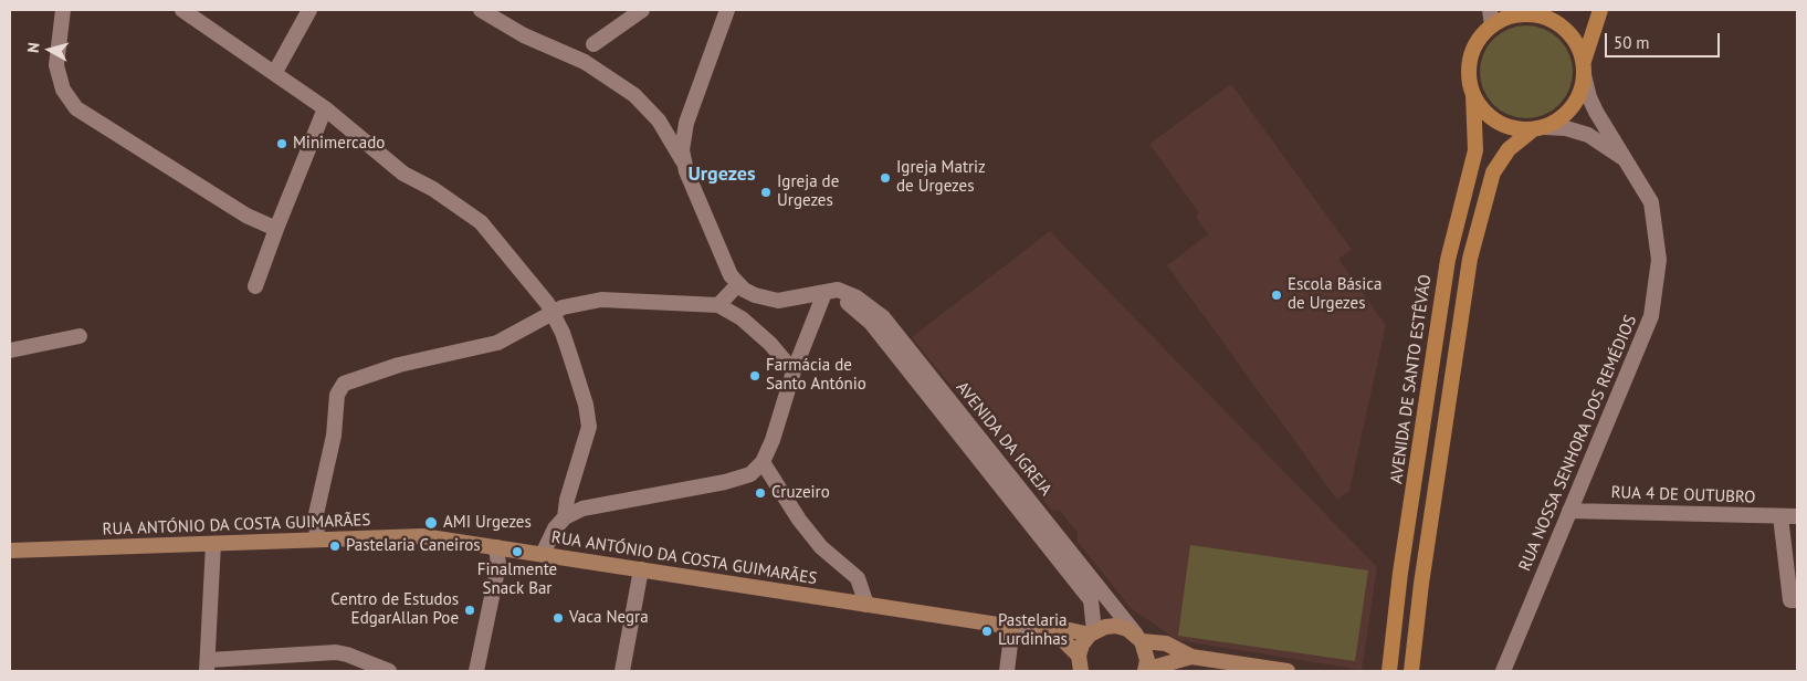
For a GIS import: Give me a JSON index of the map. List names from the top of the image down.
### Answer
{
  "streets": {
    "main road": ["AVENIDA DE SANTO ESTÊVÃO", "RUA ANTÓNIO DA COSTA GUIMARÃES"],
    "street": ["AVENIDA DA IGREJA", "RUA NOSSA SENHORA DOS REMÉDIOS", "RUA 4 DE OUTUBRO"]
  },
  "crossings": [
    ["AVENIDA DE SANTO ESTÊVÃO", "RUA NOSSA SENHORA DOS REMÉDIOS"],
    ["RUA NOSSA SENHORA DOS REMÉDIOS", "RUA 4 DE OUTUBRO"]
  ],
  "districts": ["Urgezes"],
  "places": [
    "Minimercado",
    "Igreja Matriz de Urgezes",
    "Igreja de Urgezes",
    "Escola Básica de Urgezes",
    "Farmácia de Santo António",
    "Cruzeiro",
    "AMI Urgezes",
    "Pastelaria Caneiros",
    "Finalmente Snack Bar",
    "Centro de Estudos EdgarAllan Poe",
    "Vaca Negra",
    "Pastelaria Lurdinhas"
  ],
  "scale_bar": "50 m",
  "north": "left"
}
